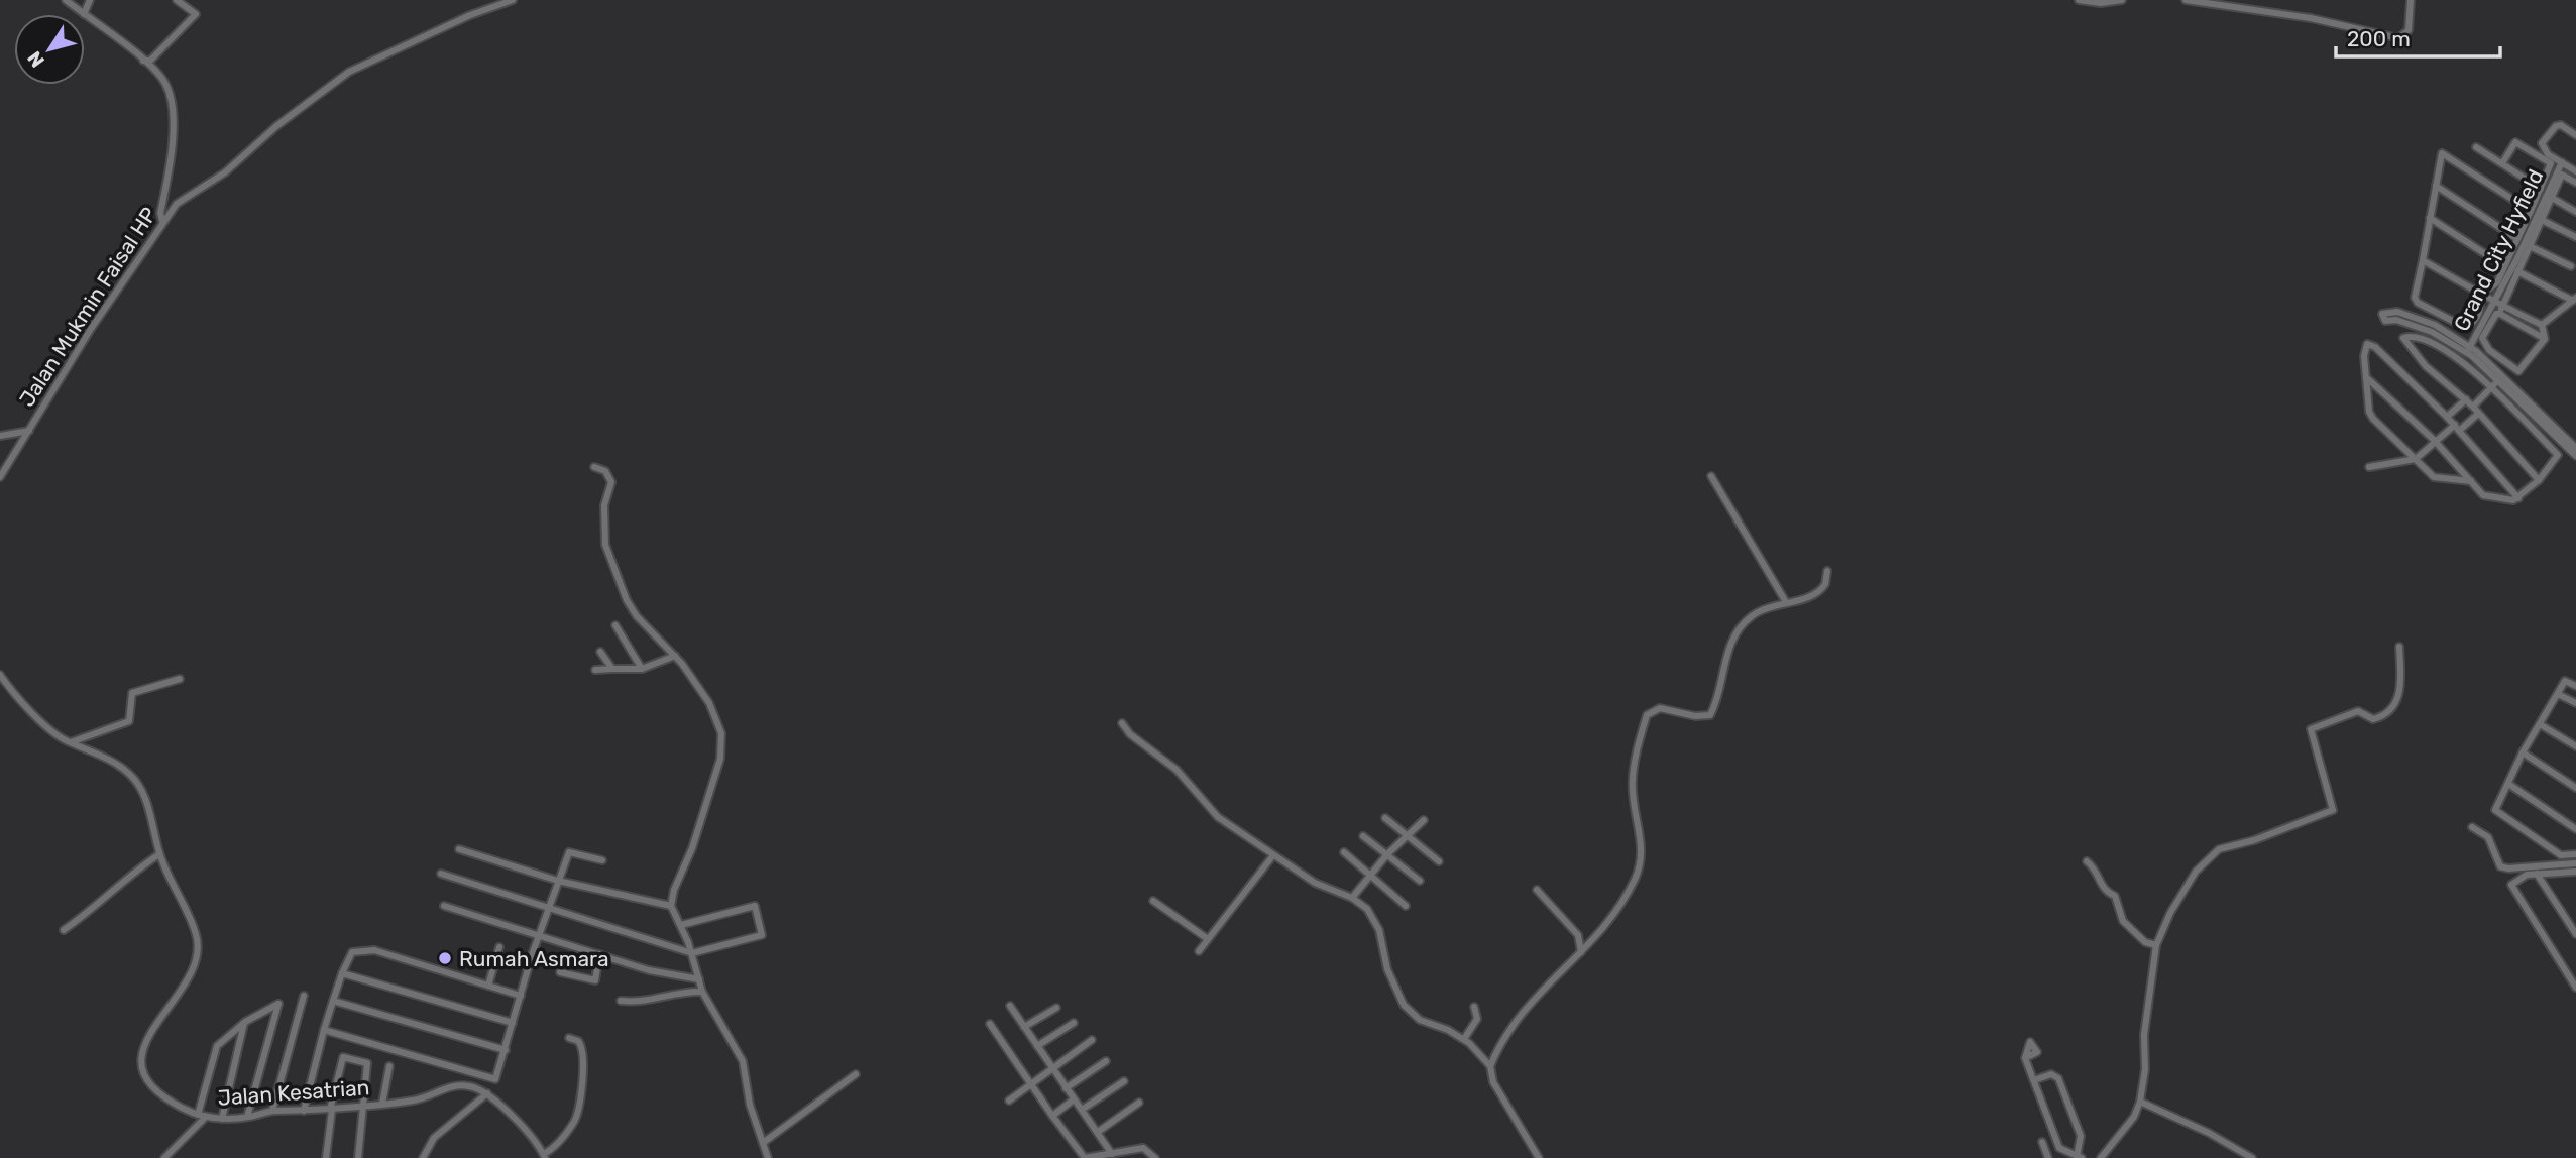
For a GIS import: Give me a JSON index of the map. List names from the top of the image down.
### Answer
{
  "streets": {
    "street": ["Grand City Hyfield", "Jalan Mukmin Faisal HP", "Jalan Kesatrian"]
  },
  "places": ["Rumah Asmara"],
  "scale_bar": "200 m",
  "north": "bottom left"
}
